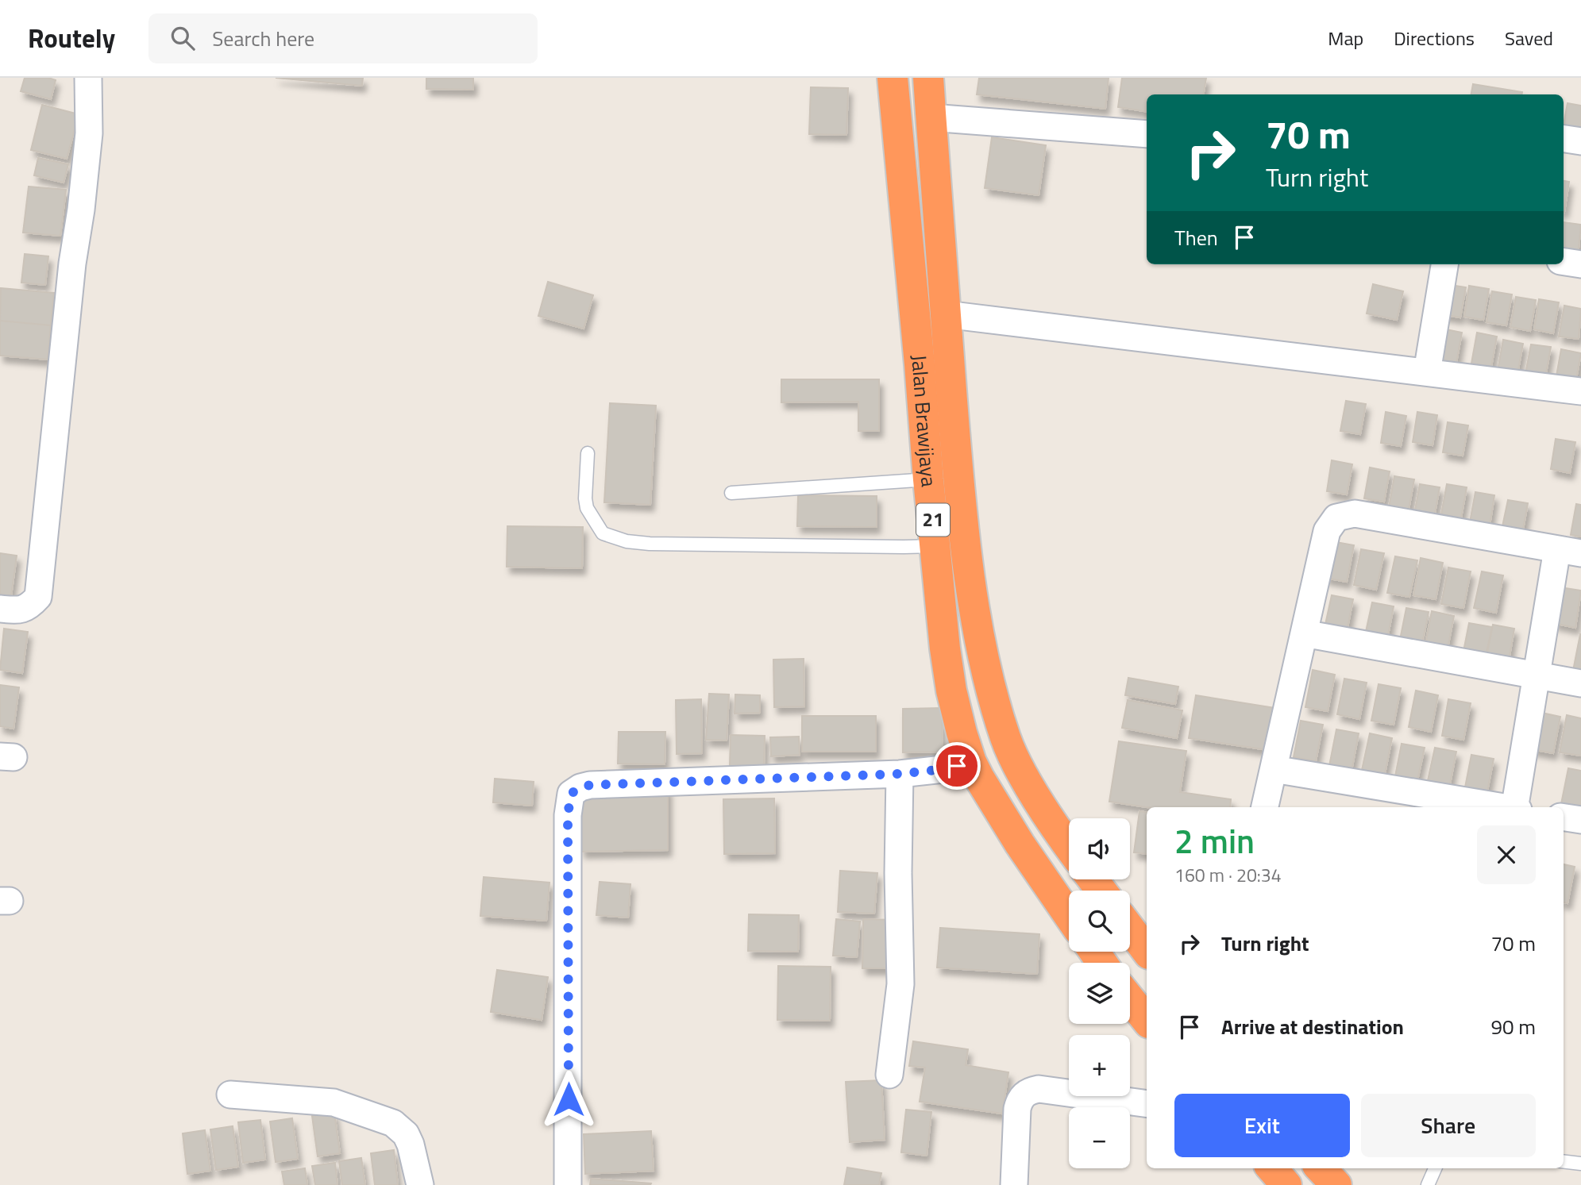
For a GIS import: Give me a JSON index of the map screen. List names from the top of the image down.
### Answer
{
  "streets": {
    "highway": ["Jalan Brawijaya", "21"]
  },
  "page": {
    "header": "Routely",
    "search": "Search here",
    "nav": ["Map", "Directions", "Saved"],
    "turn": ["70 m", "Turn right"],
    "then": "Then",
    "heading": ["2 min", "160 m · 20:34"],
    "map_buttons": ["+", "−"],
    "list": [
      {
        "name": "Turn right",
        "value": "70 m"
      },
      {
        "name": "Arrive at destination",
        "value": "90 m"
      }
    ],
    "buttons": ["Exit", "Share"]
  }
}
